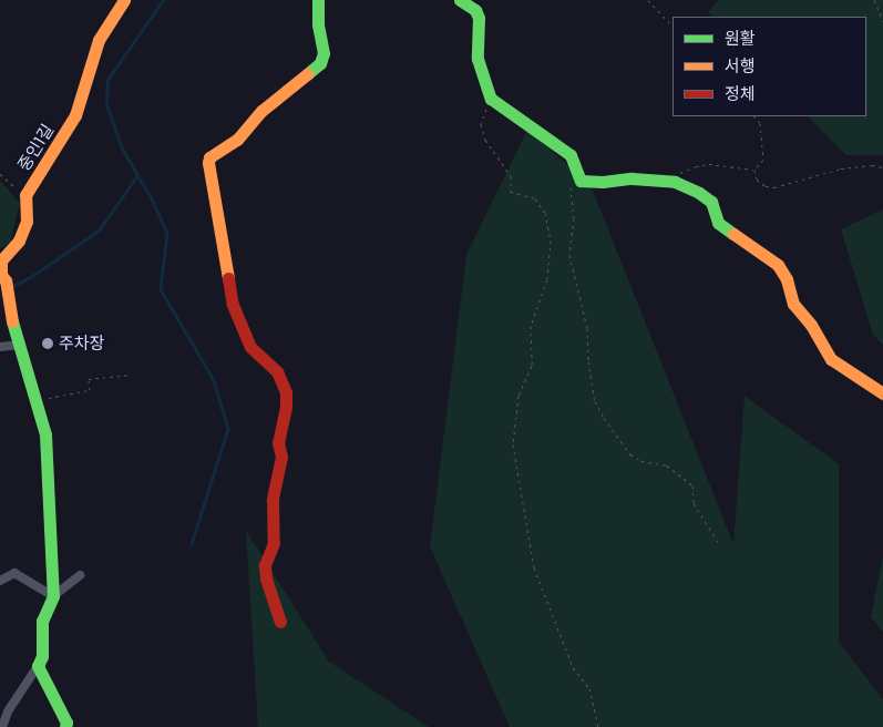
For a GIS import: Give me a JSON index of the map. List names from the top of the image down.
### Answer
{
  "streets": {
    "street": ["중인1길"]
  },
  "places": ["주차장"],
  "legend": ["원활", "서행", "정체"]
}
